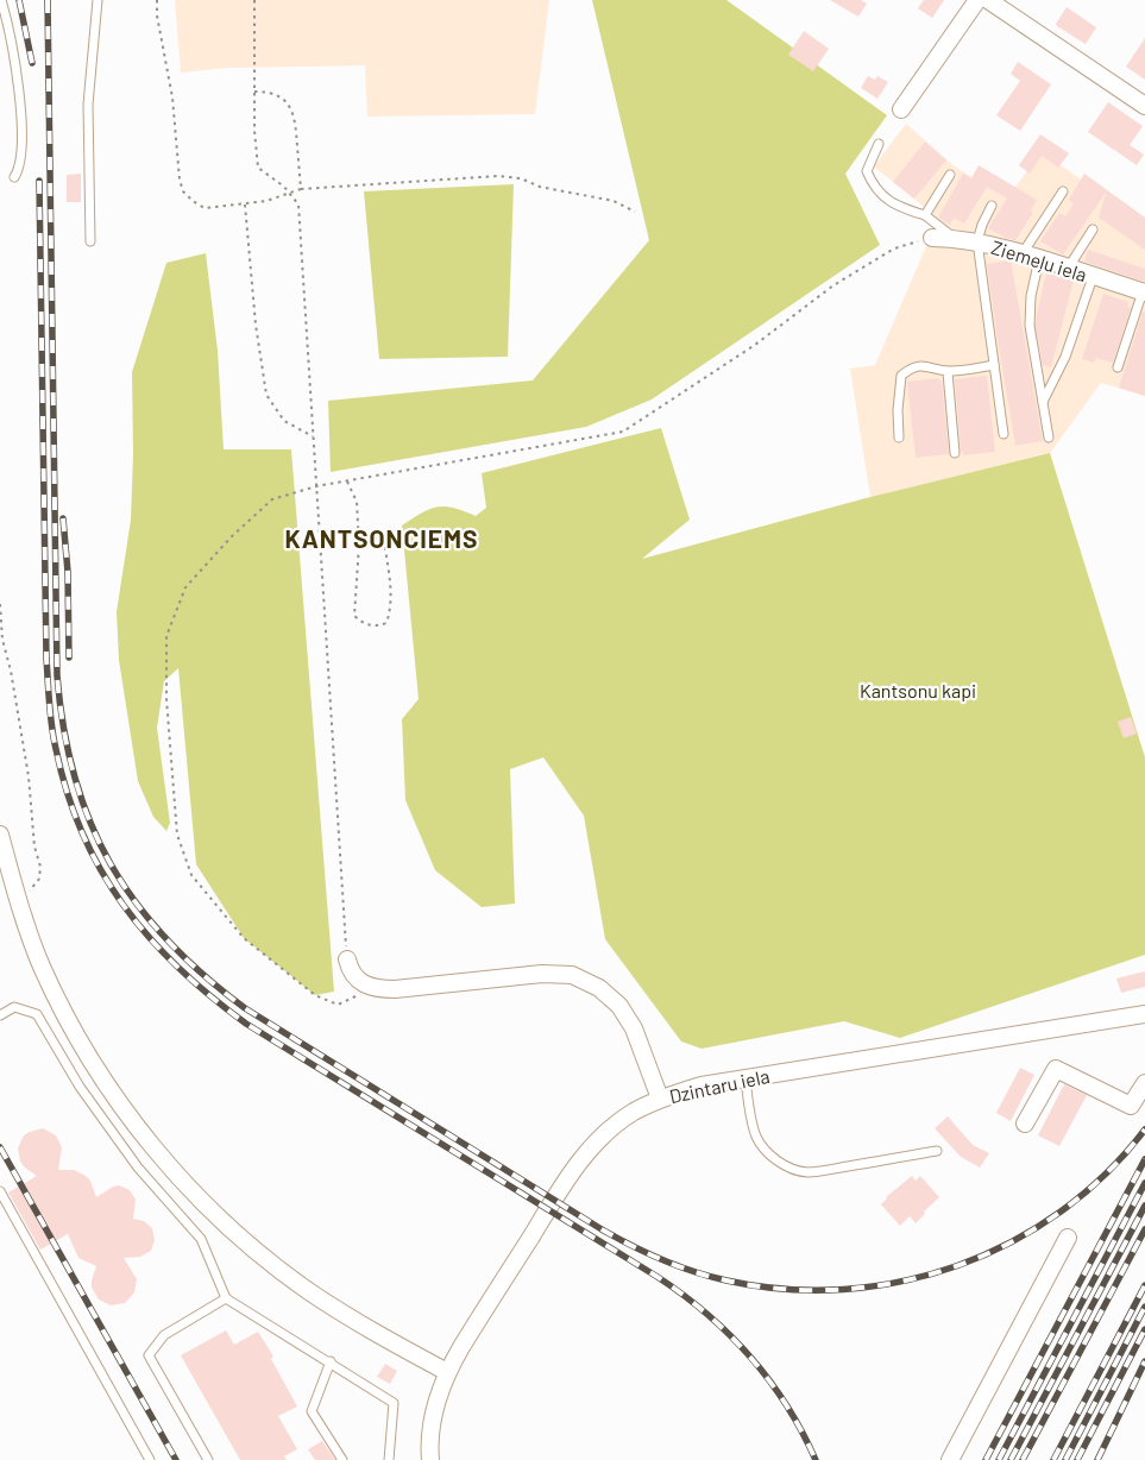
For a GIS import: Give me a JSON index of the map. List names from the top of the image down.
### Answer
{
  "streets": {
    "street": ["Ziemeļu iela", "Dzintaru iela"]
  },
  "districts": ["KANTSONCIEMS"],
  "parks": ["Kantsonu kapi"]
}
